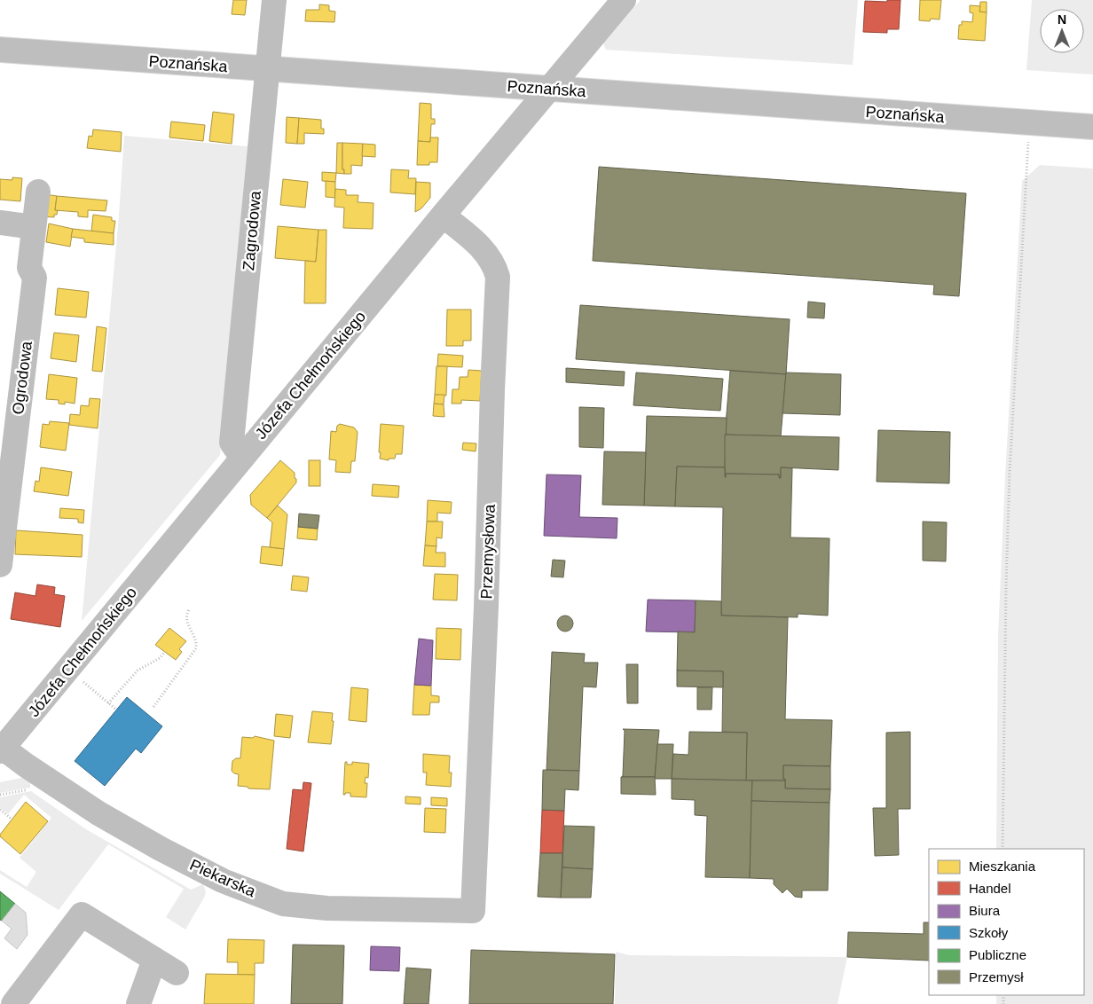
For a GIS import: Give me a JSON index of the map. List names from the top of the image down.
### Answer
{
  "streets": {
    "street": [
      "Poznańska",
      "Zagrodowa",
      "Józefa Chełmońskiego",
      "Ogrodowa",
      "Przemysłowa",
      "Piekarska"
    ]
  },
  "crossings": [
    ["Poznańska", "Zagrodowa"],
    ["Poznańska", "Józefa Chełmońskiego"],
    ["Zagrodowa", "Józefa Chełmońskiego"],
    ["Józefa Chełmońskiego", "Przemysłowa"],
    ["Józefa Chełmońskiego", "Piekarska"],
    ["Przemysłowa", "Piekarska"]
  ],
  "legend": [
    "Mieszkania",
    "Handel",
    "Biura",
    "Szkoły",
    "Publiczne",
    "Przemysł"
  ],
  "north": "top"
}
